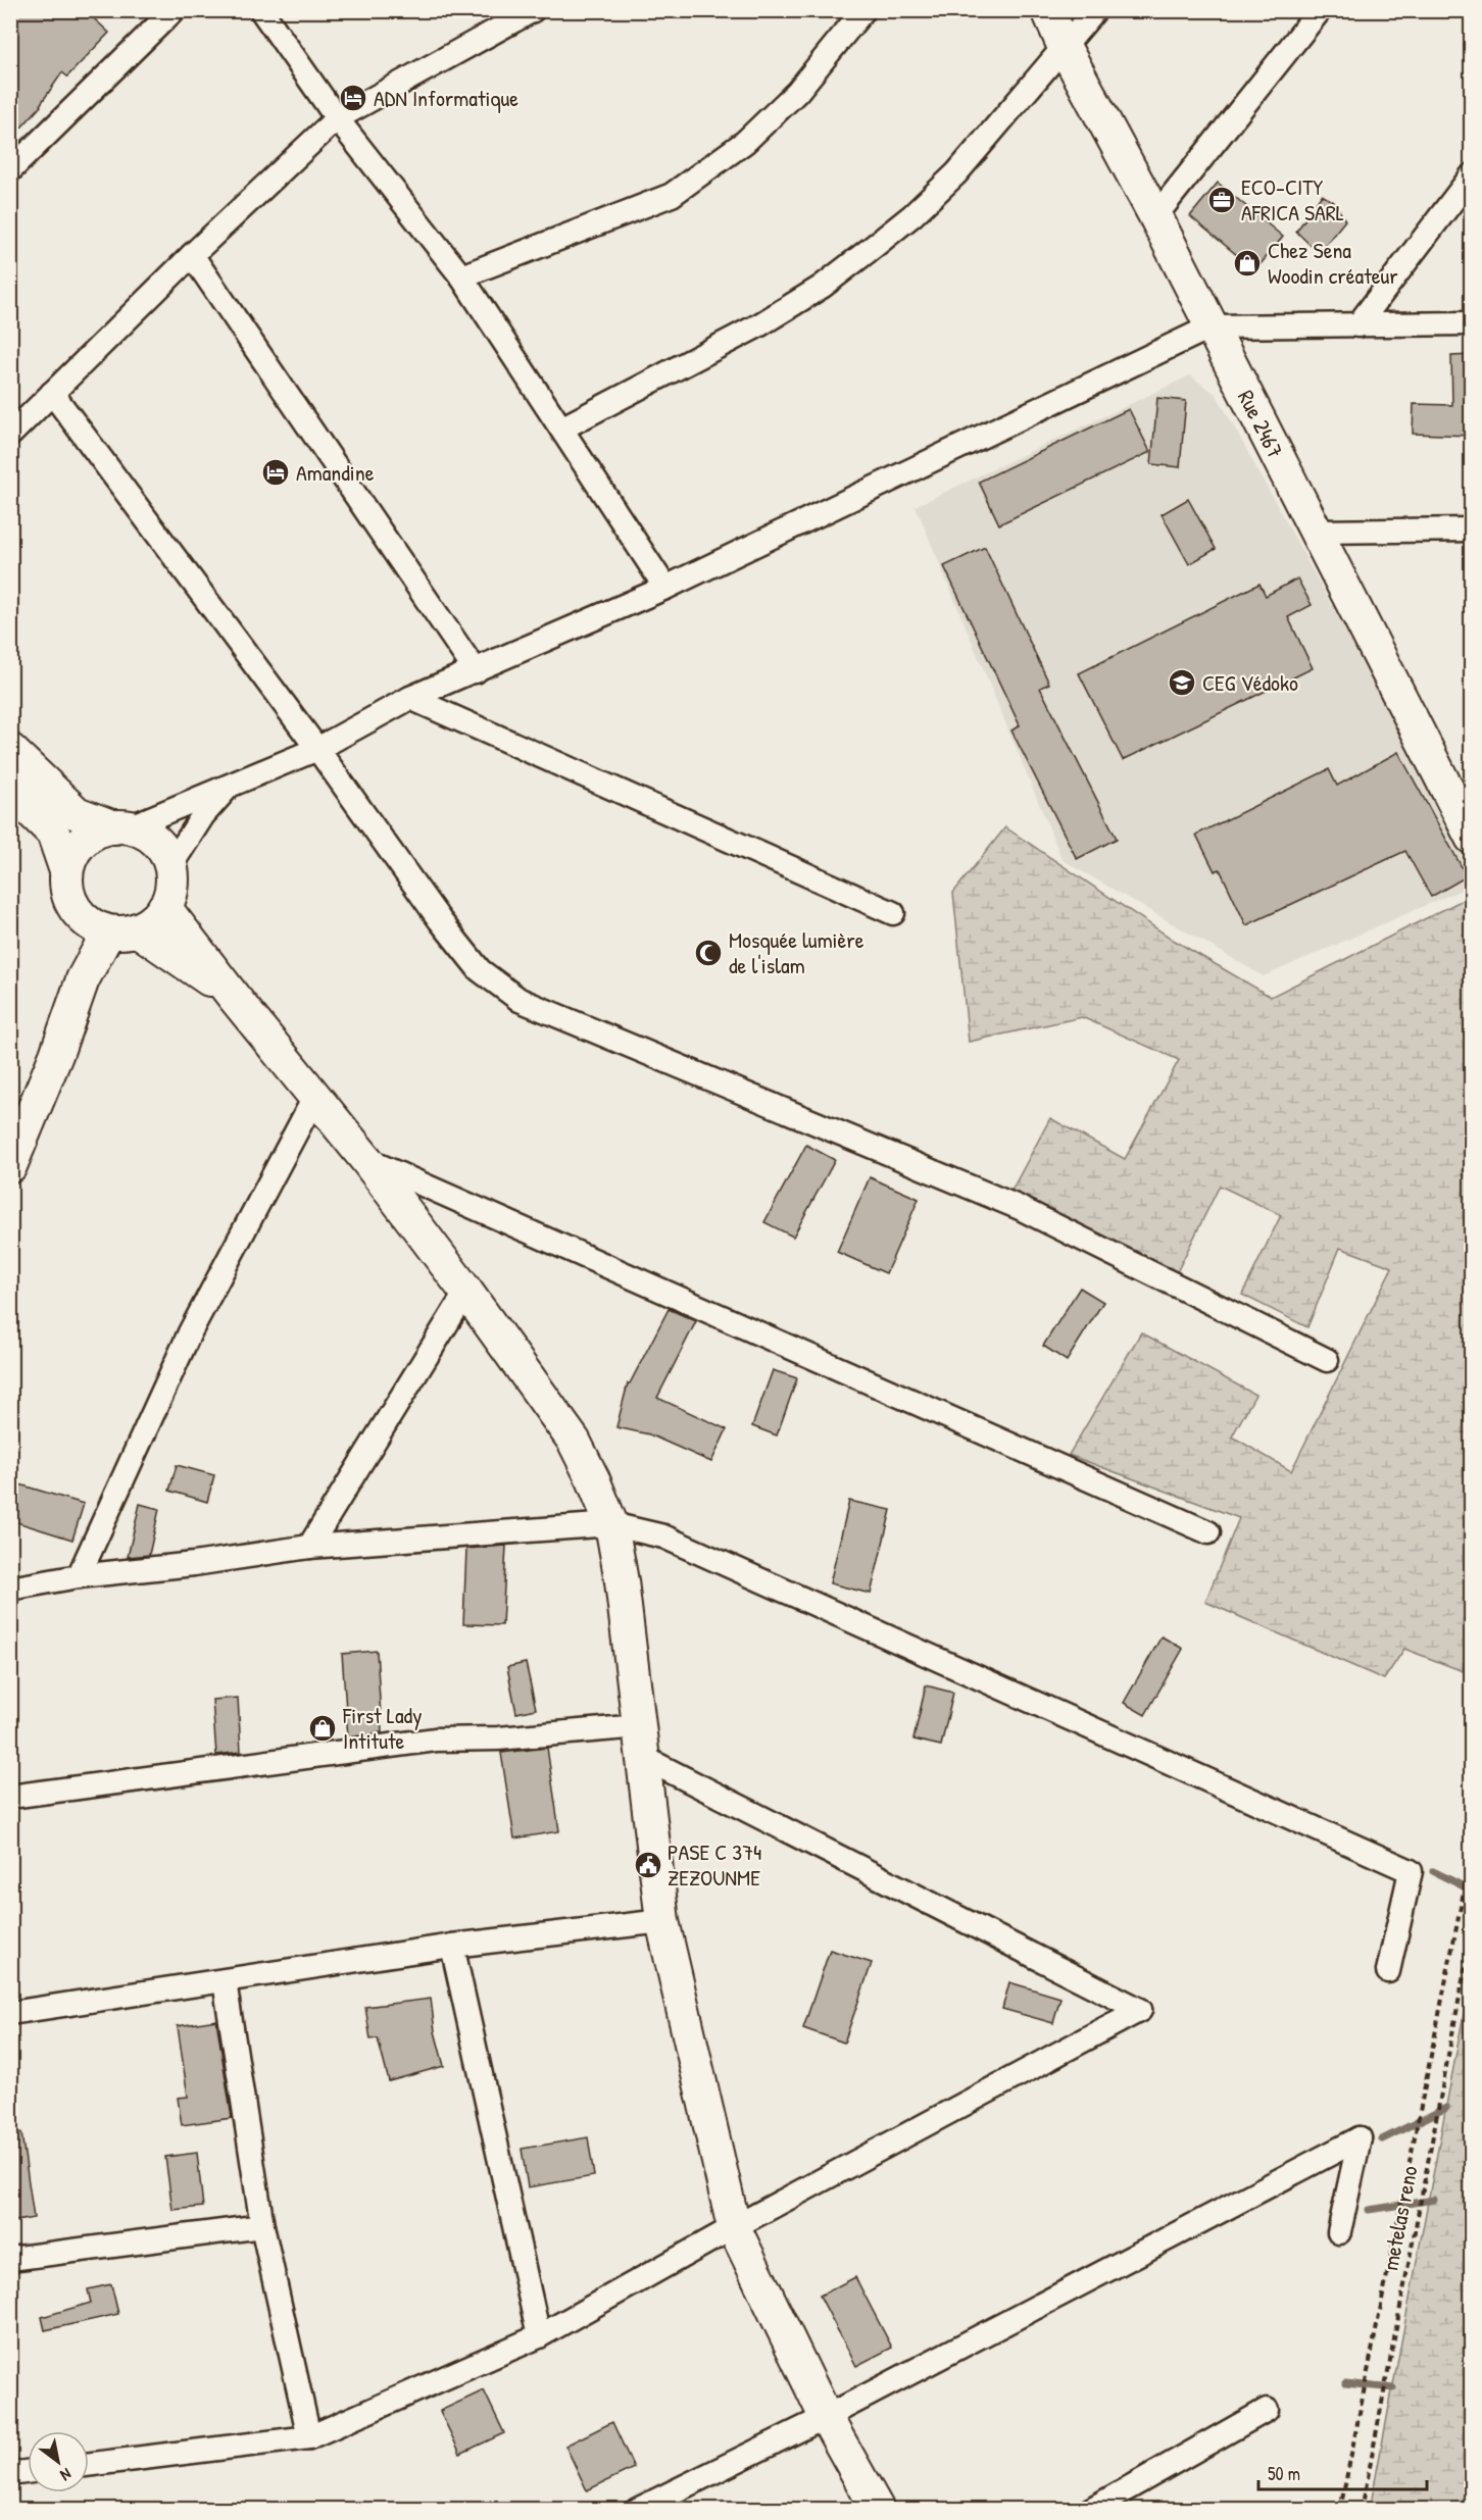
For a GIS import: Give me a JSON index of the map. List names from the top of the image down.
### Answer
{
  "streets": {
    "street": ["Rue 2467"],
    "path": ["metelas reno"]
  },
  "places": {
    "hotel": ["ADN Informatique", "Amandine"],
    "office": ["ECO-CITY AFRICA SARL"],
    "shop": ["Chez Sena Woodin créateur", "First Lady Intitute"],
    "school or university": ["CEG Védoko"],
    "mosque": ["Mosquée lumière de l'islam"],
    "public building": ["PASE C 374 ZEZOUNME"]
  },
  "scale_bar": "50 m",
  "north": "bottom right"
}
